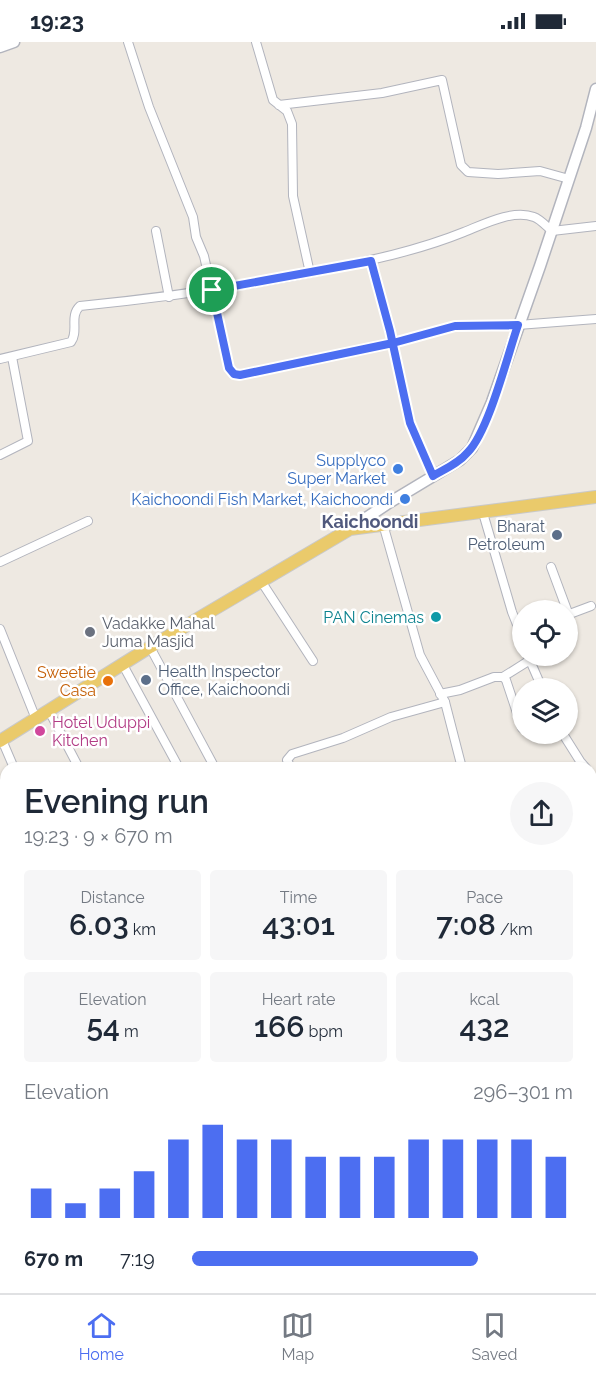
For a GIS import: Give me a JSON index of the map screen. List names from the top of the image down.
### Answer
{
  "districts": ["Kaichoondi"],
  "places": [
    "Supplyco Super Market",
    "Kaichoondi Fish Market, Kaichoondi",
    "Bharat Petroleum",
    "PAN Cinemas",
    "Vadakke Mahal Juma Masjid",
    "Health Inspector Office, Kaichoondi",
    "Sweetie Casa",
    "Hotel Uduppi Kitchen"
  ],
  "page": {
    "status": "19:23",
    "heading": ["Evening run", "19:23 · 9 × 670 m"],
    "stats": [
      ["Distance", "6.03 km"],
      ["Time", "43:01"],
      ["Pace", "7:08 /km"],
      ["Elevation", "54 m"],
      ["Heart rate", "166 bpm"],
      ["kcal", "432"]
    ],
    "chart": ["Elevation", "296–301 m"],
    "list": [
      {
        "name": "670 m",
        "note": "7:19"
      }
    ],
    "tabs": ["Home", "Map", "Saved"]
  }
}
